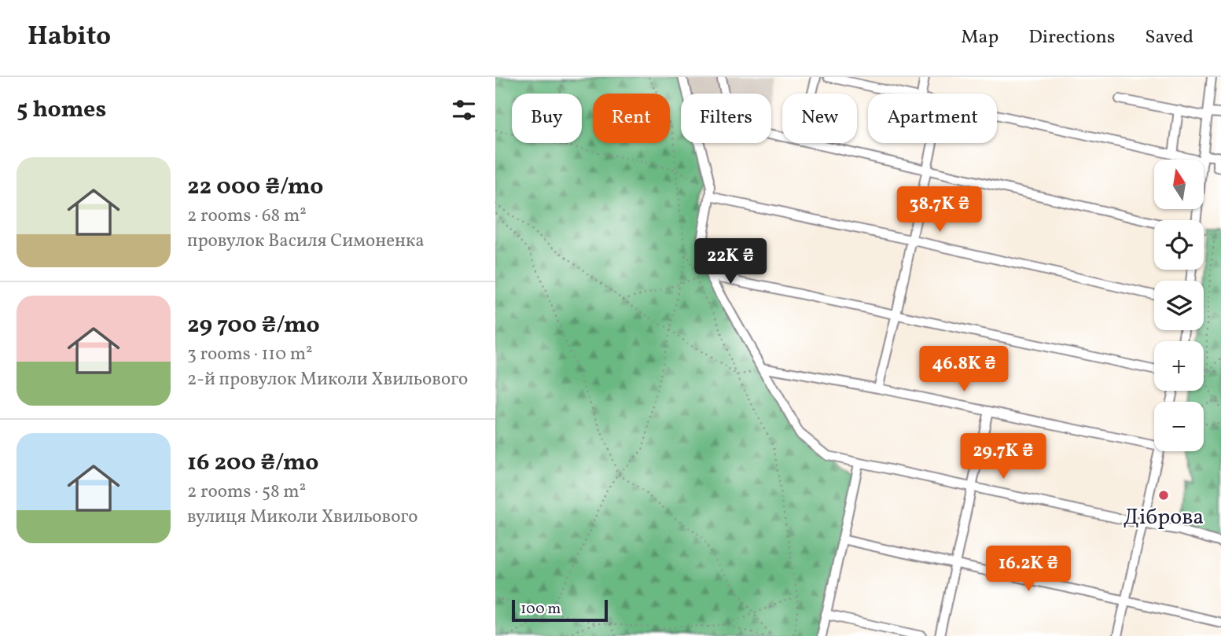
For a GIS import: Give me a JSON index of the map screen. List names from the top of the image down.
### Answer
{
  "places": ["Діброва"],
  "scale_bar": "100 m",
  "north": "top",
  "page": {
    "header": "Habito",
    "nav": ["Map", "Directions", "Saved"],
    "heading": "5 homes",
    "chip": [
      "Buy",
      "Rent",
      "Filters",
      "New",
      "Apartment"
    ],
    "list": [
      {
        "name": "22 000 ₴/mo",
        "note": "2 rooms · 68 m² · провулок Василя Симоненка"
      },
      {
        "name": "29 700 ₴/mo",
        "note": "3 rooms · 110 m² · 2-й провулок Миколи Хвильового"
      },
      {
        "name": "16 200 ₴/mo",
        "note": "2 rooms · 58 m² · вулиця Миколи Хвильового"
      }
    ],
    "map_buttons": ["+", "−"],
    "price": [
      "38.7K ₴",
      "22K ₴",
      "46.8K ₴",
      "29.7K ₴",
      "16.2K ₴"
    ],
    "scale": "100 m"
  }
}
